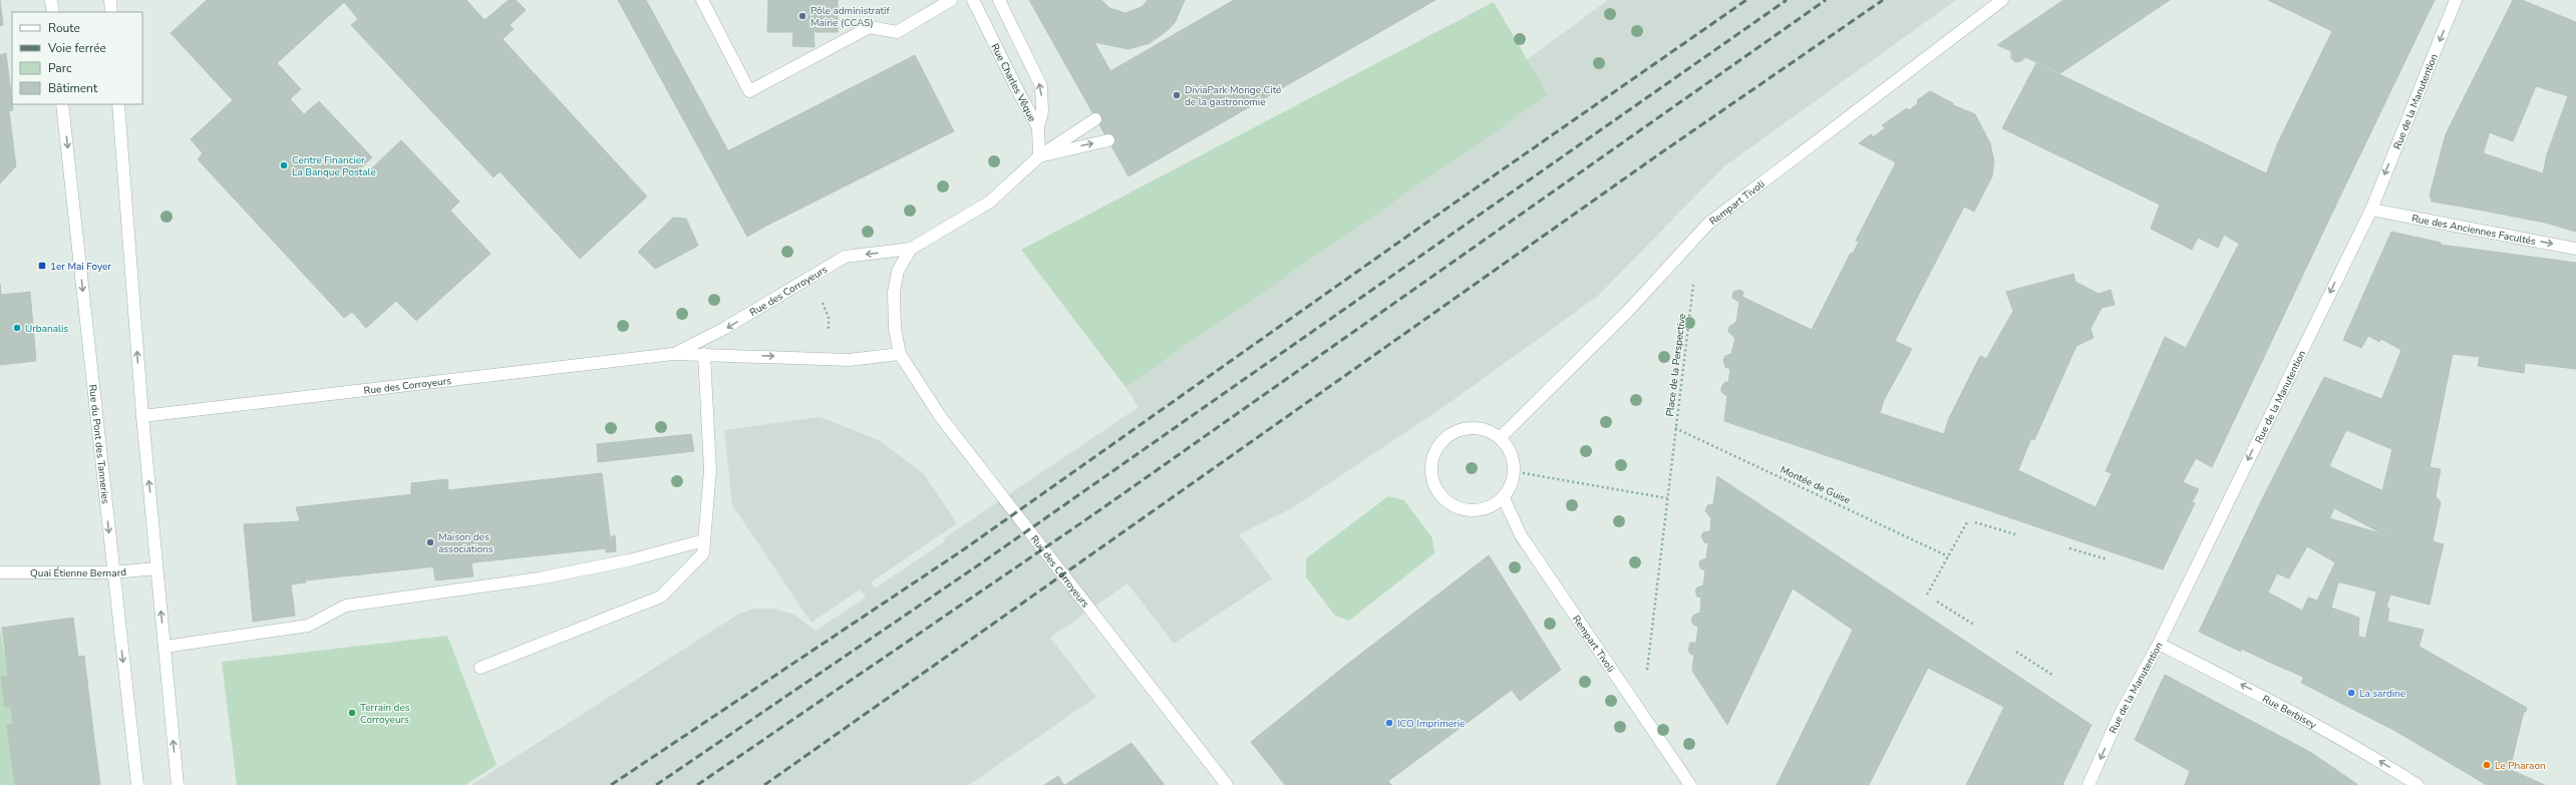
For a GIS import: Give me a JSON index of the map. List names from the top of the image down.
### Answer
{
  "streets": {
    "street": [
      "Rue Charles Vêque",
      "Rue de la Manutention",
      "Rempart Tivoli",
      "Rue des Anciennes Facultés",
      "Rue des Corroyeurs",
      "Rue du Pont des Tanneries",
      "Quai Étienne Bernard",
      "Rue Berbisey"
    ],
    "path": ["Place de la Perspective", "Montée de Guise"]
  },
  "crossings": [
    ["Rue de la Manutention", "Rue des Anciennes Facultés"],
    ["Rue de la Manutention", "Rue Berbisey"],
    ["Place de la Perspective", "Montée de Guise"],
    ["Rue du Pont des Tanneries", "Quai Étienne Bernard"]
  ],
  "one_way": ["Rue de la Manutention", "Rue des Anciennes Facultés", "Rue Berbisey"],
  "places": {
    "other": [
      "Pôle administratif Mairie (CCAS)",
      "DiviaPark Monge Cité de la gastronomie",
      "Centre Financier La Banque Postale",
      "Urbanalis",
      "Maison des associations",
      "La sardine",
      "Terrain des Corroyeurs",
      "ICO Imprimerie",
      "Le Pharaon"
    ],
    "transit": ["1er Mai Foyer"]
  },
  "legend": [
    "Route",
    "Voie ferrée",
    "Parc",
    "Bâtiment"
  ]
}
